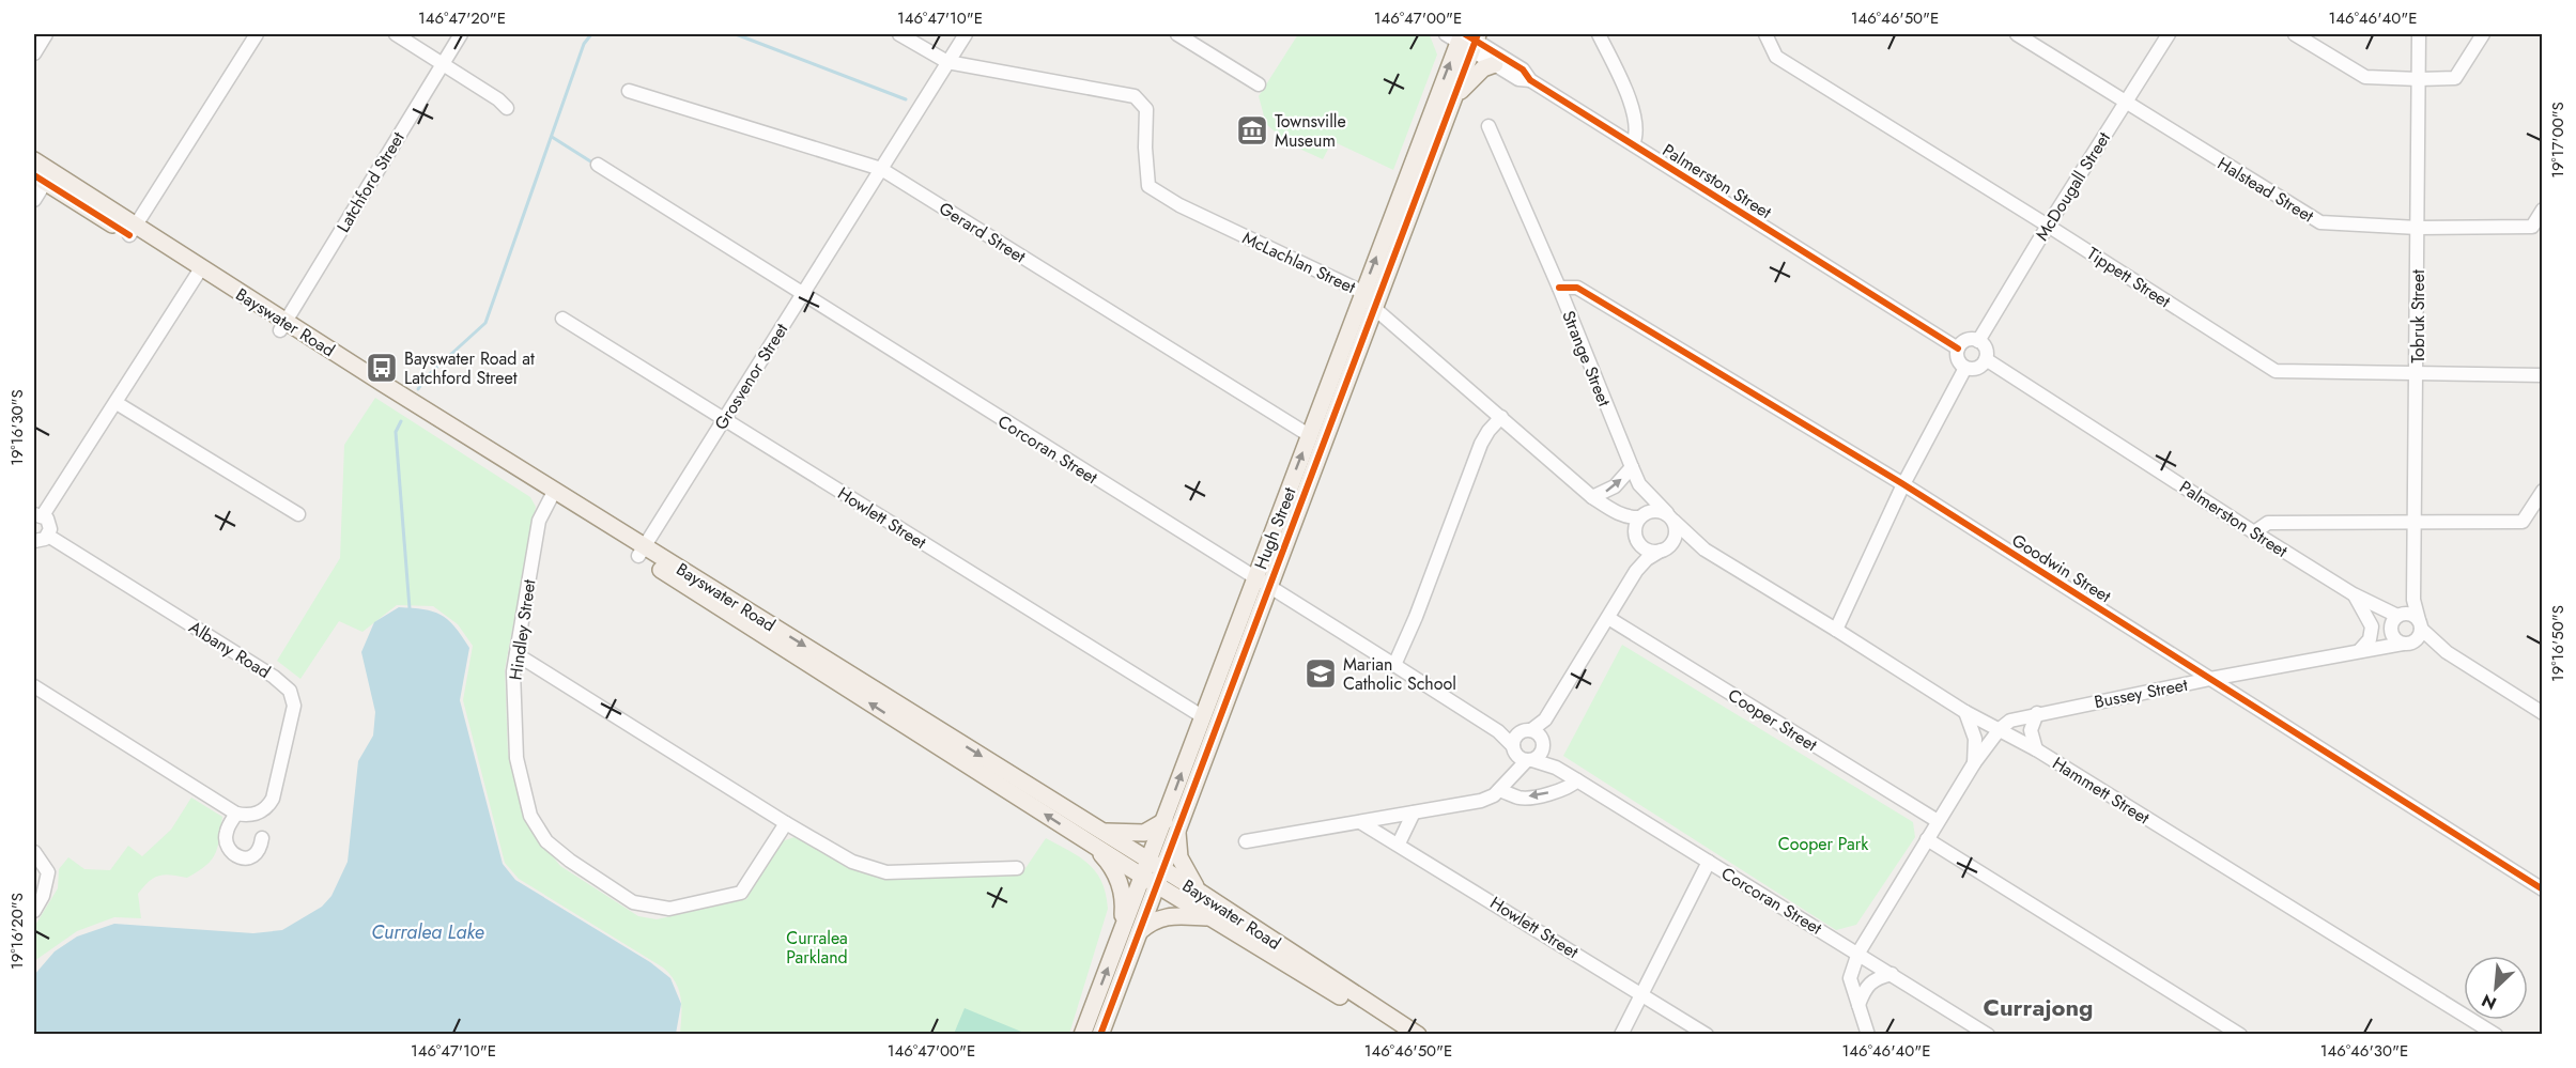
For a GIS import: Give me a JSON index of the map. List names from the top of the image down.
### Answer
{
  "streets": {
    "main road": ["Bayswater Road", "Hugh Street"],
    "street": [
      "Palmerston Street",
      "Latchford Street",
      "McDougall Street",
      "Halstead Street",
      "Gerard Street",
      "McLachlan Street",
      "Tippett Street",
      "Tobruk Street",
      "Strange Street",
      "Grosvenor Street",
      "Corcoran Street",
      "Howlett Street",
      "Goodwin Street",
      "Hindley Street",
      "Albany Road",
      "Bussey Street",
      "Cooper Street",
      "Hammett Street"
    ]
  },
  "crossings": [
    ["Palmerston Street", "McDougall Street"],
    ["Palmerston Street", "Tobruk Street"],
    ["Palmerston Street", "Hugh Street"],
    ["Palmerston Street", "Bussey Street"],
    ["Latchford Street", "Bayswater Road"],
    ["McDougall Street", "Halstead Street"],
    ["McDougall Street", "Tippett Street"],
    ["Halstead Street", "Tobruk Street"],
    ["Gerard Street", "Grosvenor Street"],
    ["Gerard Street", "Hugh Street"],
    ["McLachlan Street", "Strange Street"],
    ["McLachlan Street", "Grosvenor Street"],
    ["McLachlan Street", "Hugh Street"],
    ["McLachlan Street", "Hammett Street"],
    ["Tippett Street", "Tobruk Street"],
    ["Tobruk Street", "Bussey Street"],
    ["Bayswater Road", "Grosvenor Street"],
    ["Bayswater Road", "Hugh Street"],
    ["Bayswater Road", "Hindley Street"],
    ["Strange Street", "Goodwin Street"],
    ["Strange Street", "Hammett Street"],
    ["Grosvenor Street", "Corcoran Street"],
    ["Grosvenor Street", "Howlett Street"],
    ["Corcoran Street", "Hugh Street"],
    ["Howlett Street", "Hugh Street"],
    ["Goodwin Street", "Bussey Street"],
    ["Bussey Street", "Hammett Street"]
  ],
  "districts": ["Currajong"],
  "water": ["Curralea Lake"],
  "parks": ["Cooper Park", "Curralea Parkland"],
  "places": {
    "museum": ["Townsville Museum"],
    "bus stop": ["Bayswater Road at Latchford Street"],
    "school or university": ["Marian Catholic School"]
  },
  "north": "bottom left",
  "coordinates": [
    "146°47'20\"E",
    "146°47'10\"E",
    "146°47'00\"E",
    "146°46'50\"E",
    "146°46'40\"E",
    "19°17'00\"S",
    "19°16'30\"S",
    "19°16'50\"S",
    "19°16'20\"S",
    "146°46'30\"E"
  ]
}
